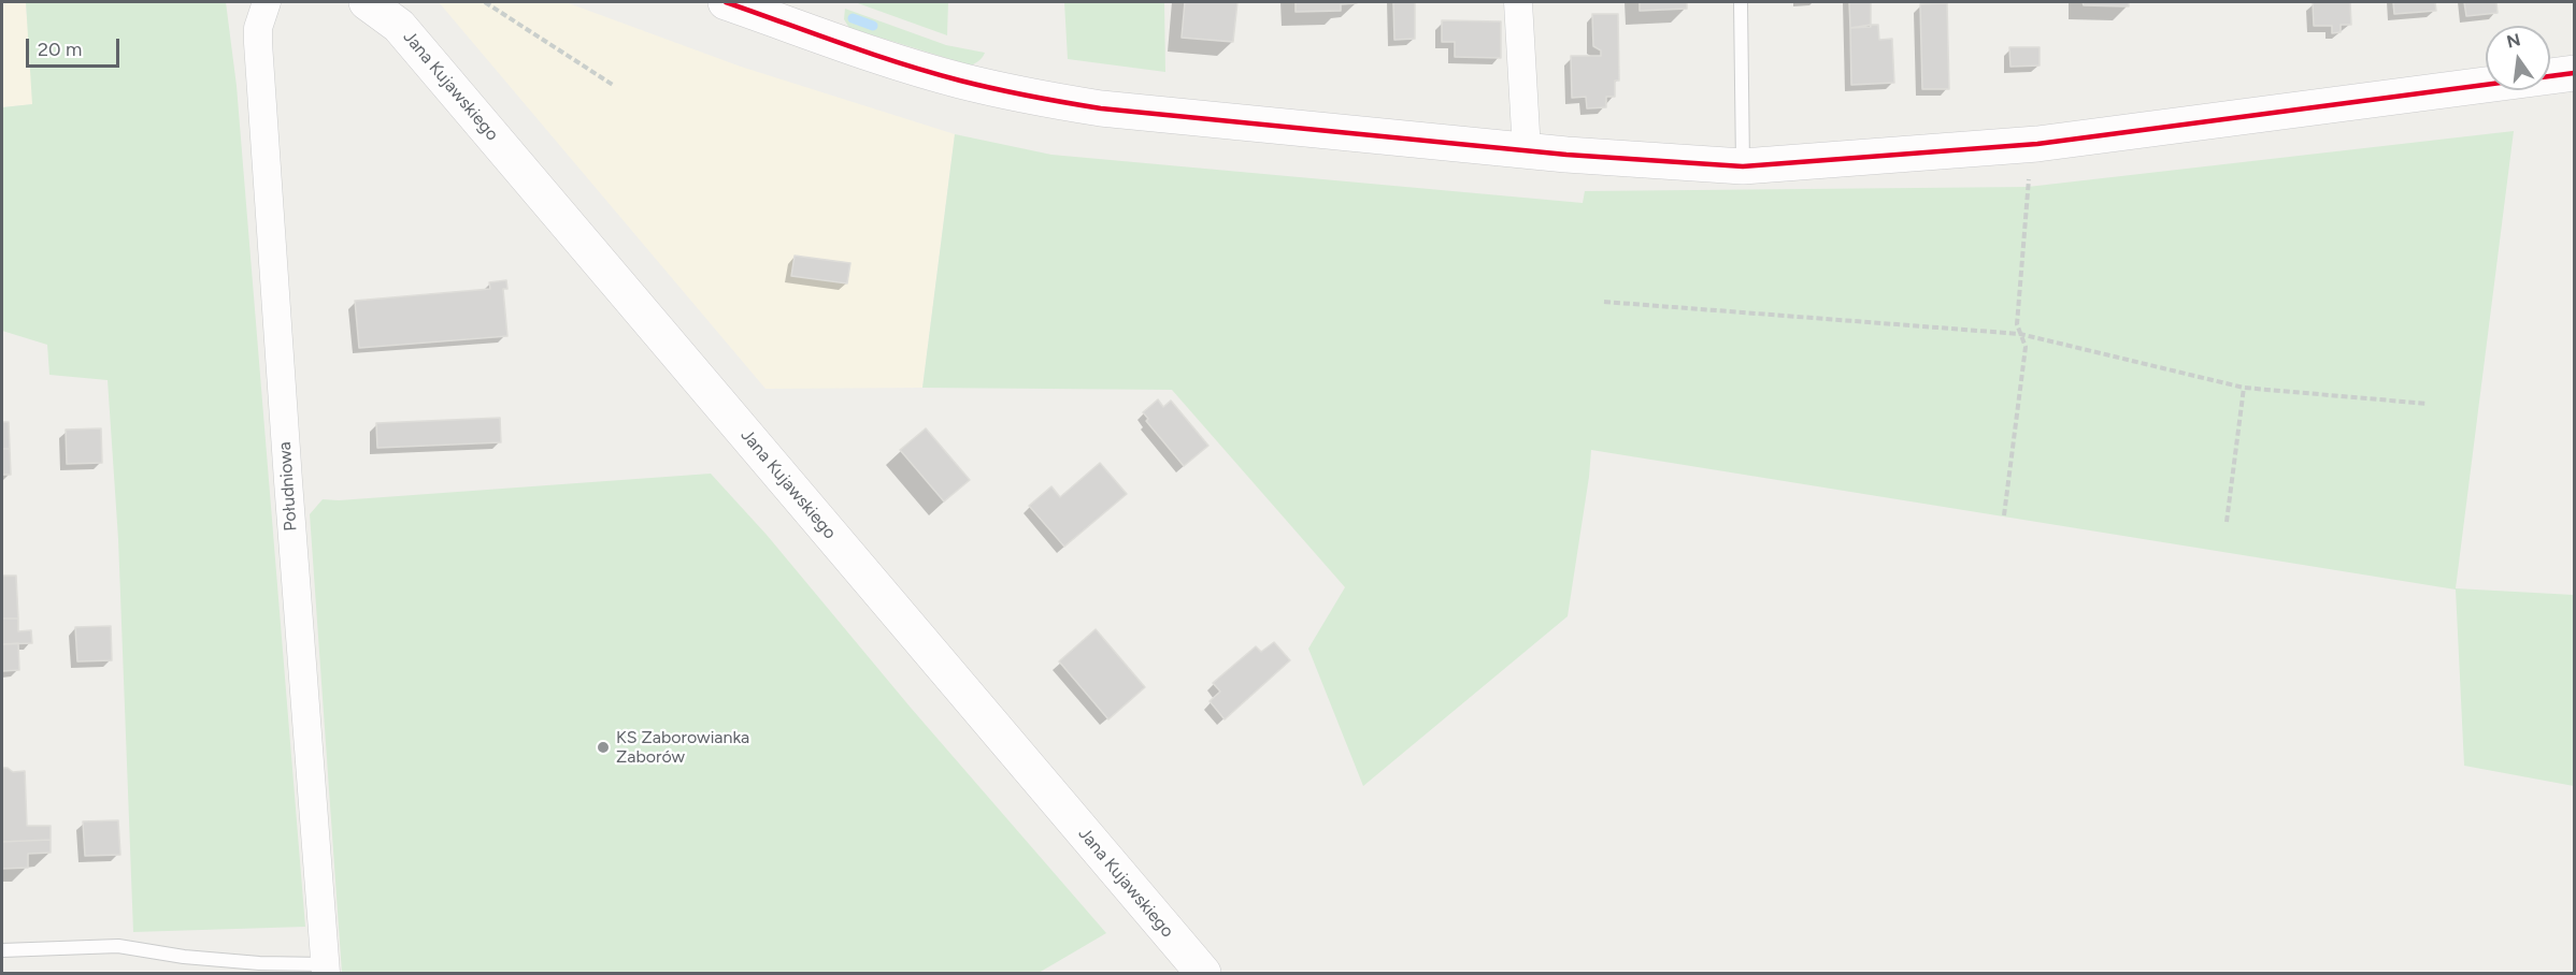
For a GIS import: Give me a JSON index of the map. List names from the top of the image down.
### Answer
{
  "streets": {
    "main road": ["Jana Kujawskiego"],
    "street": ["Południowa"]
  },
  "places": ["KS Zaborowianka Zaborów"],
  "scale_bar": "20 m",
  "north": "top"
}
